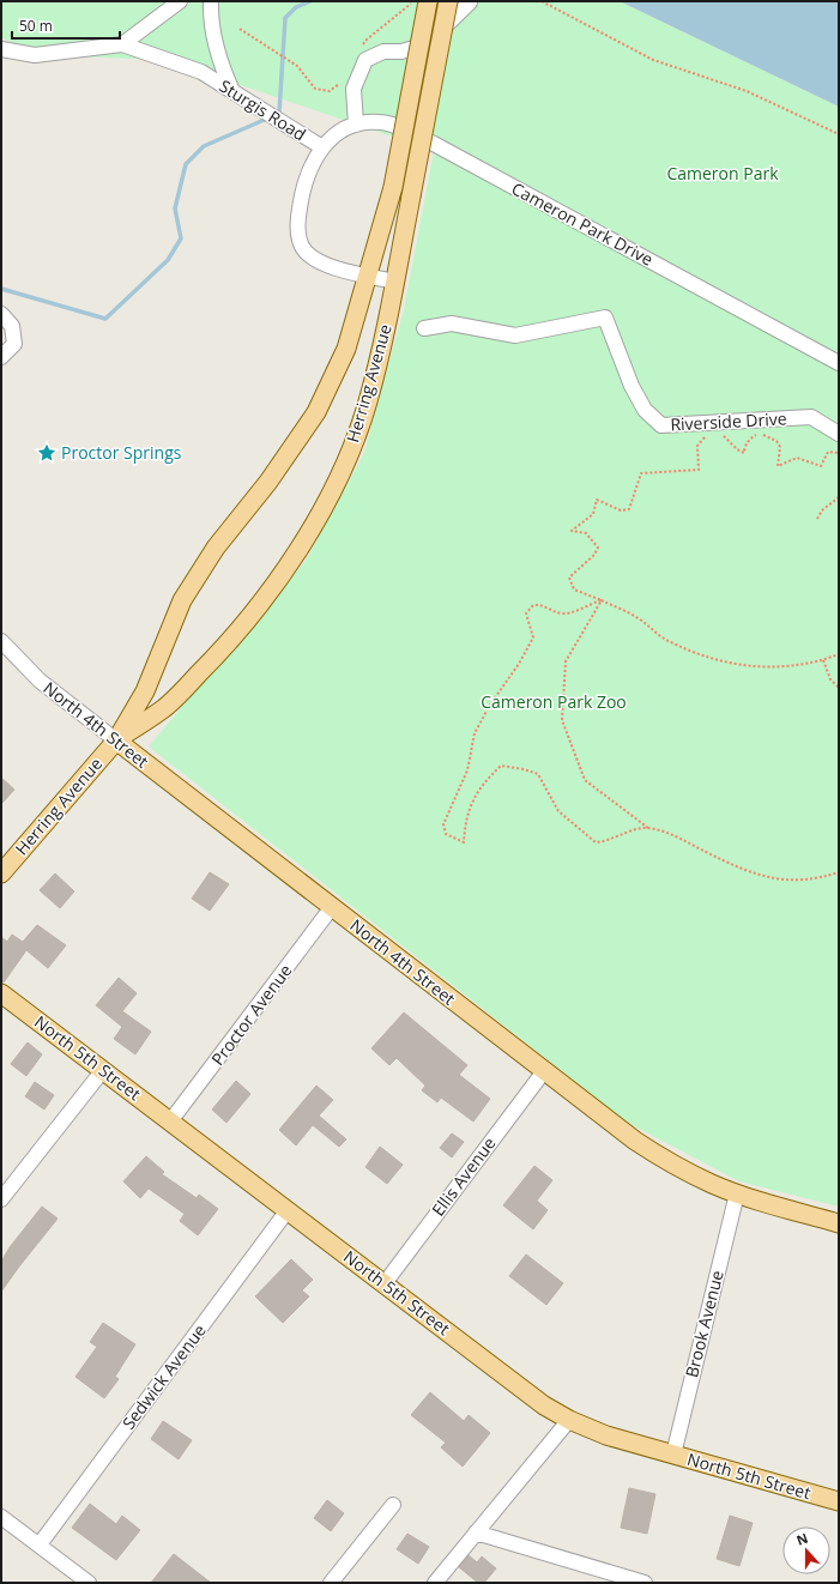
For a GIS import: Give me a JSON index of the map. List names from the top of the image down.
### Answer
{
  "streets": {
    "main road": ["Herring Avenue", "North 4th Street", "North 5th Street"],
    "street": [
      "Sturgis Road",
      "Cameron Park Drive",
      "Riverside Drive",
      "Proctor Avenue",
      "Ellis Avenue",
      "Brook Avenue",
      "Sedwick Avenue"
    ]
  },
  "crossings": [
    ["Sturgis Road", "Cameron Park Drive"],
    ["Sturgis Road", "Herring Avenue"],
    ["Herring Avenue", "North 4th Street"],
    ["North 4th Street", "Proctor Avenue"],
    ["North 4th Street", "Ellis Avenue"],
    ["North 4th Street", "Brook Avenue"],
    ["Proctor Avenue", "North 5th Street"],
    ["North 5th Street", "Ellis Avenue"],
    ["North 5th Street", "Brook Avenue"],
    ["North 5th Street", "Sedwick Avenue"]
  ],
  "parks": ["Cameron Park", "Cameron Park Zoo"],
  "places": {
    "place": ["Proctor Springs"]
  },
  "scale_bar": "50 m",
  "north": "top"
}
